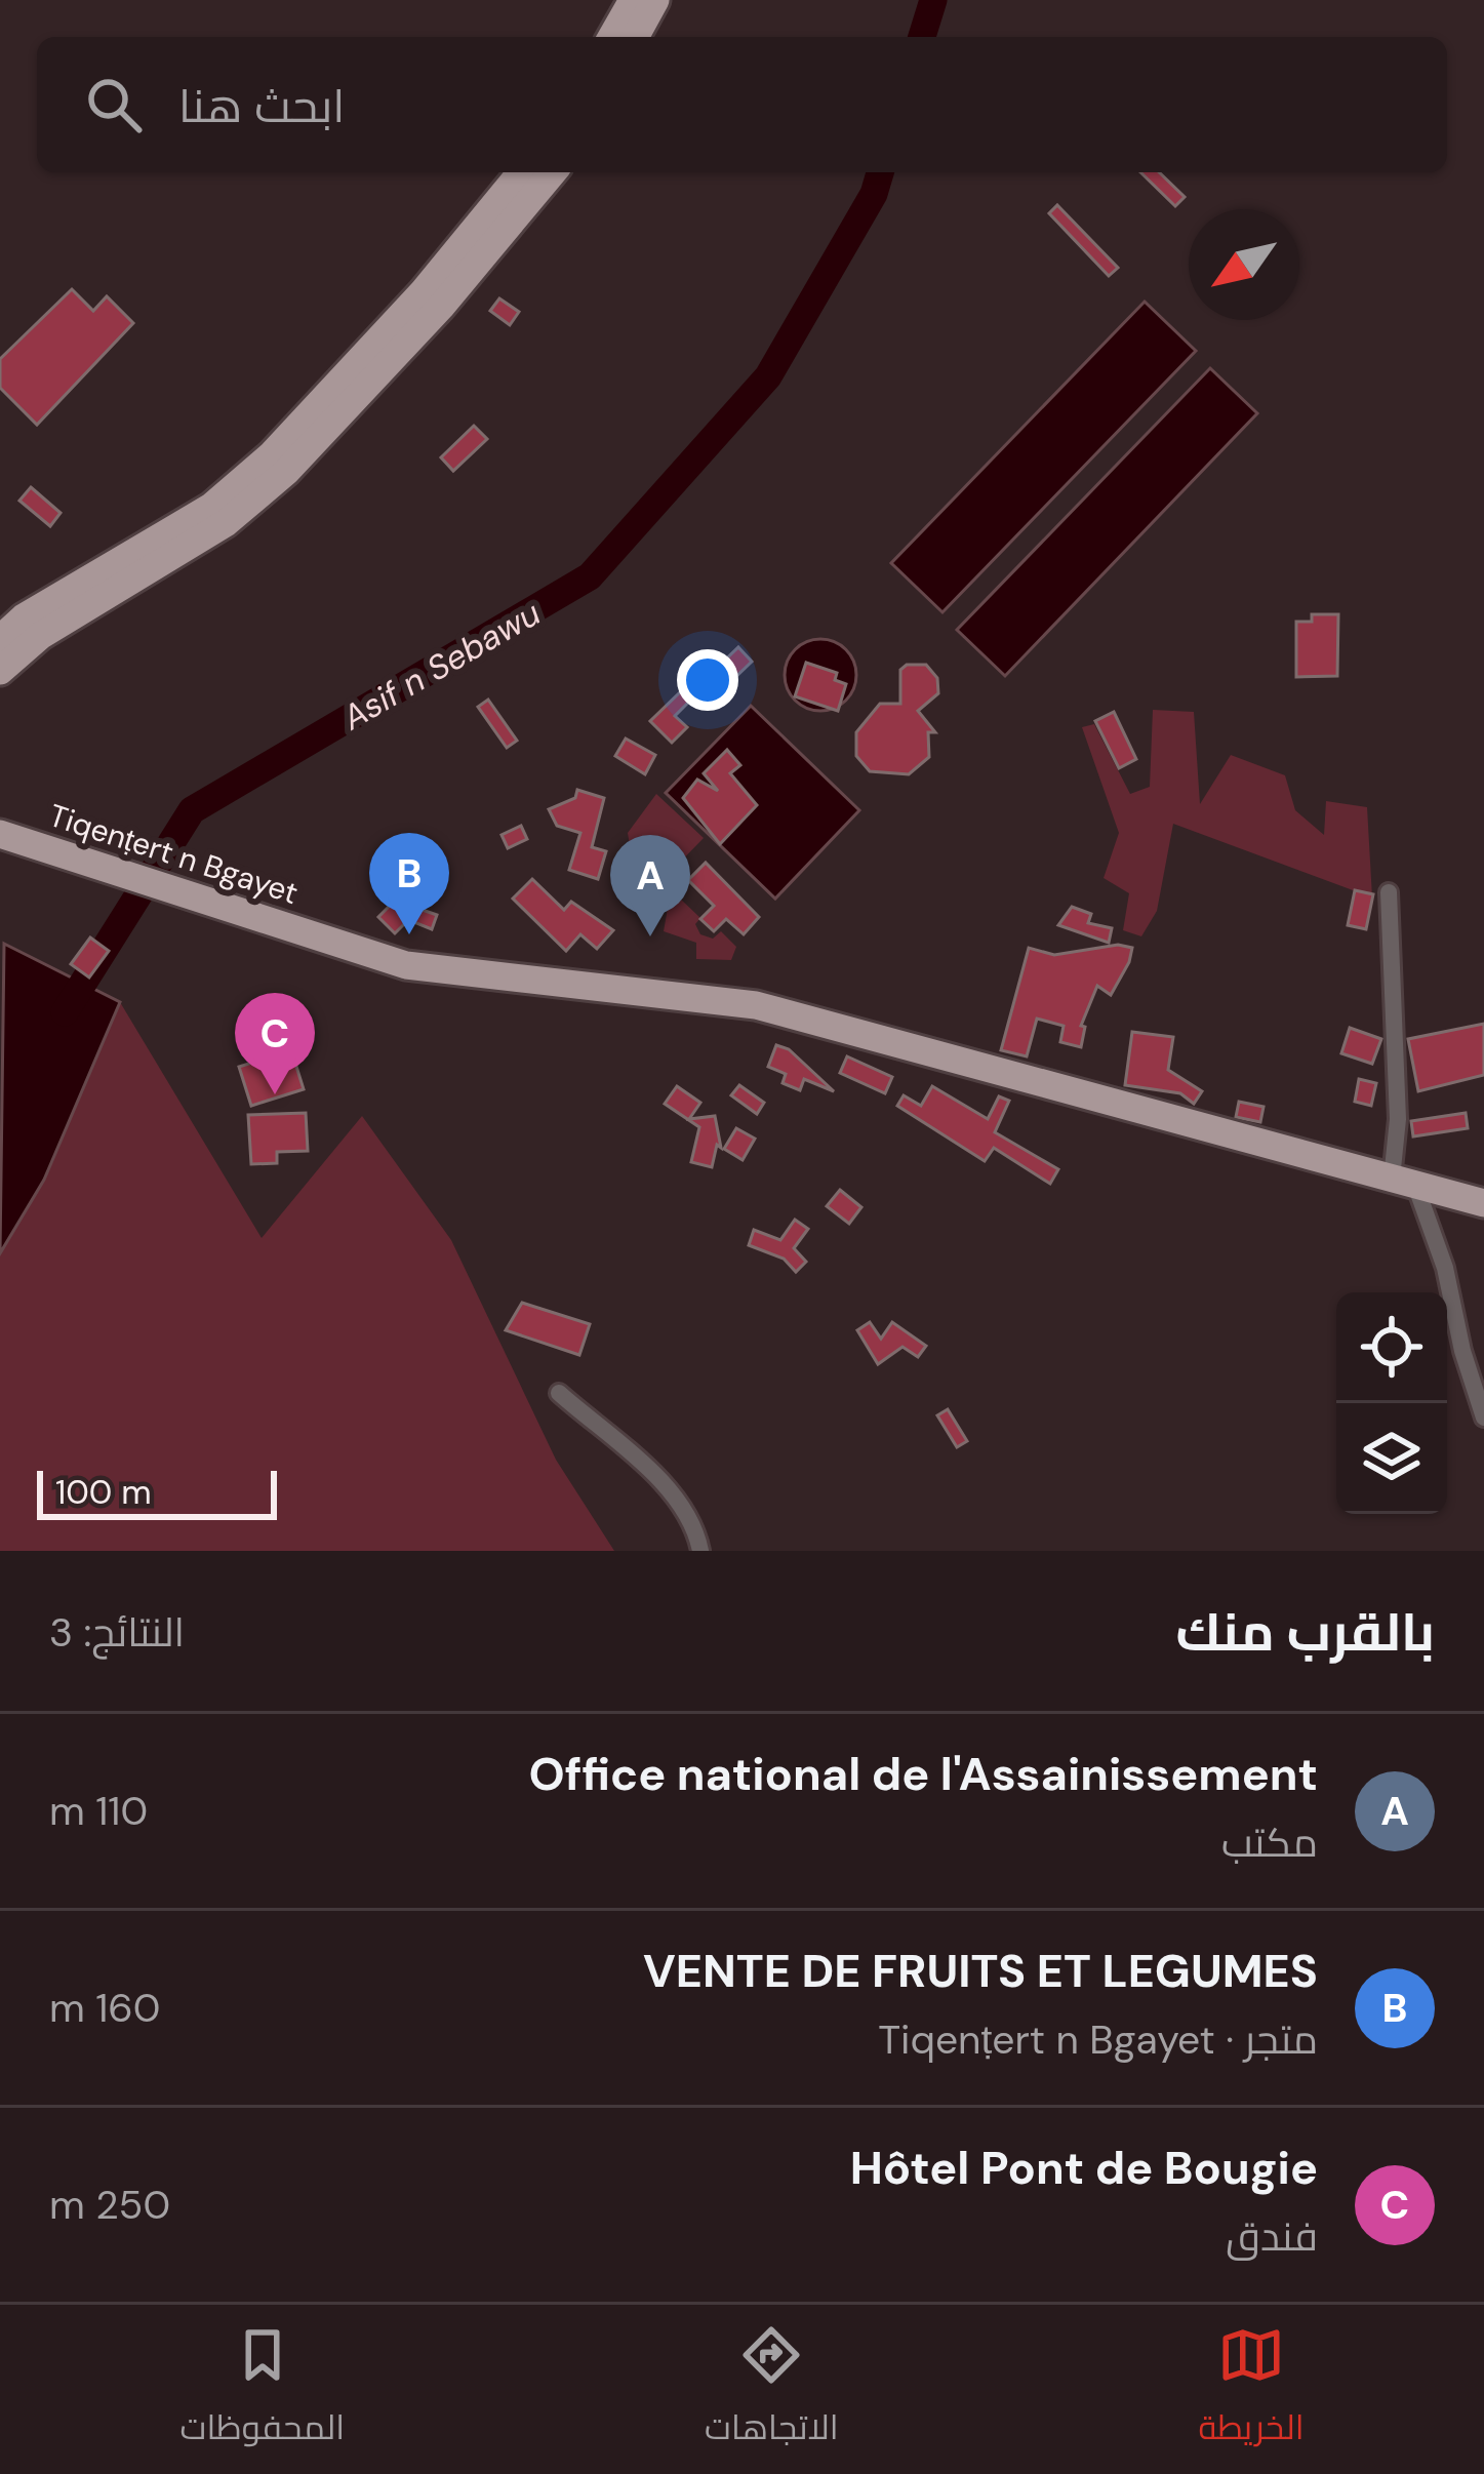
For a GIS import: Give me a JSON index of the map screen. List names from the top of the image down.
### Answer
{
  "streets": {
    "main road": ["Tiqenṭert n Bgayet"]
  },
  "water": ["Asif n Sebawu"],
  "scale_bar": "100 m",
  "north": "bottom left",
  "page": {
    "search": "ابحث هنا",
    "pins": ["B", "A", "C"],
    "scale": "100 m",
    "heading": ["بالقرب منك", "النتائج: 3"],
    "list": [
      {
        "mark": "A",
        "name": "Office national de l'Assainissement",
        "note": "مكتب",
        "value": "110 m"
      },
      {
        "mark": "B",
        "name": "VENTE DE FRUITS ET LEGUMES",
        "note": "متجر · Tiqenṭert n Bgayet",
        "value": "160 m"
      },
      {
        "mark": "C",
        "name": "Hôtel Pont de Bougie",
        "note": "فندق",
        "value": "250 m"
      }
    ],
    "nav": ["الخريطة", "الاتجاهات", "المحفوظات"]
  }
}
